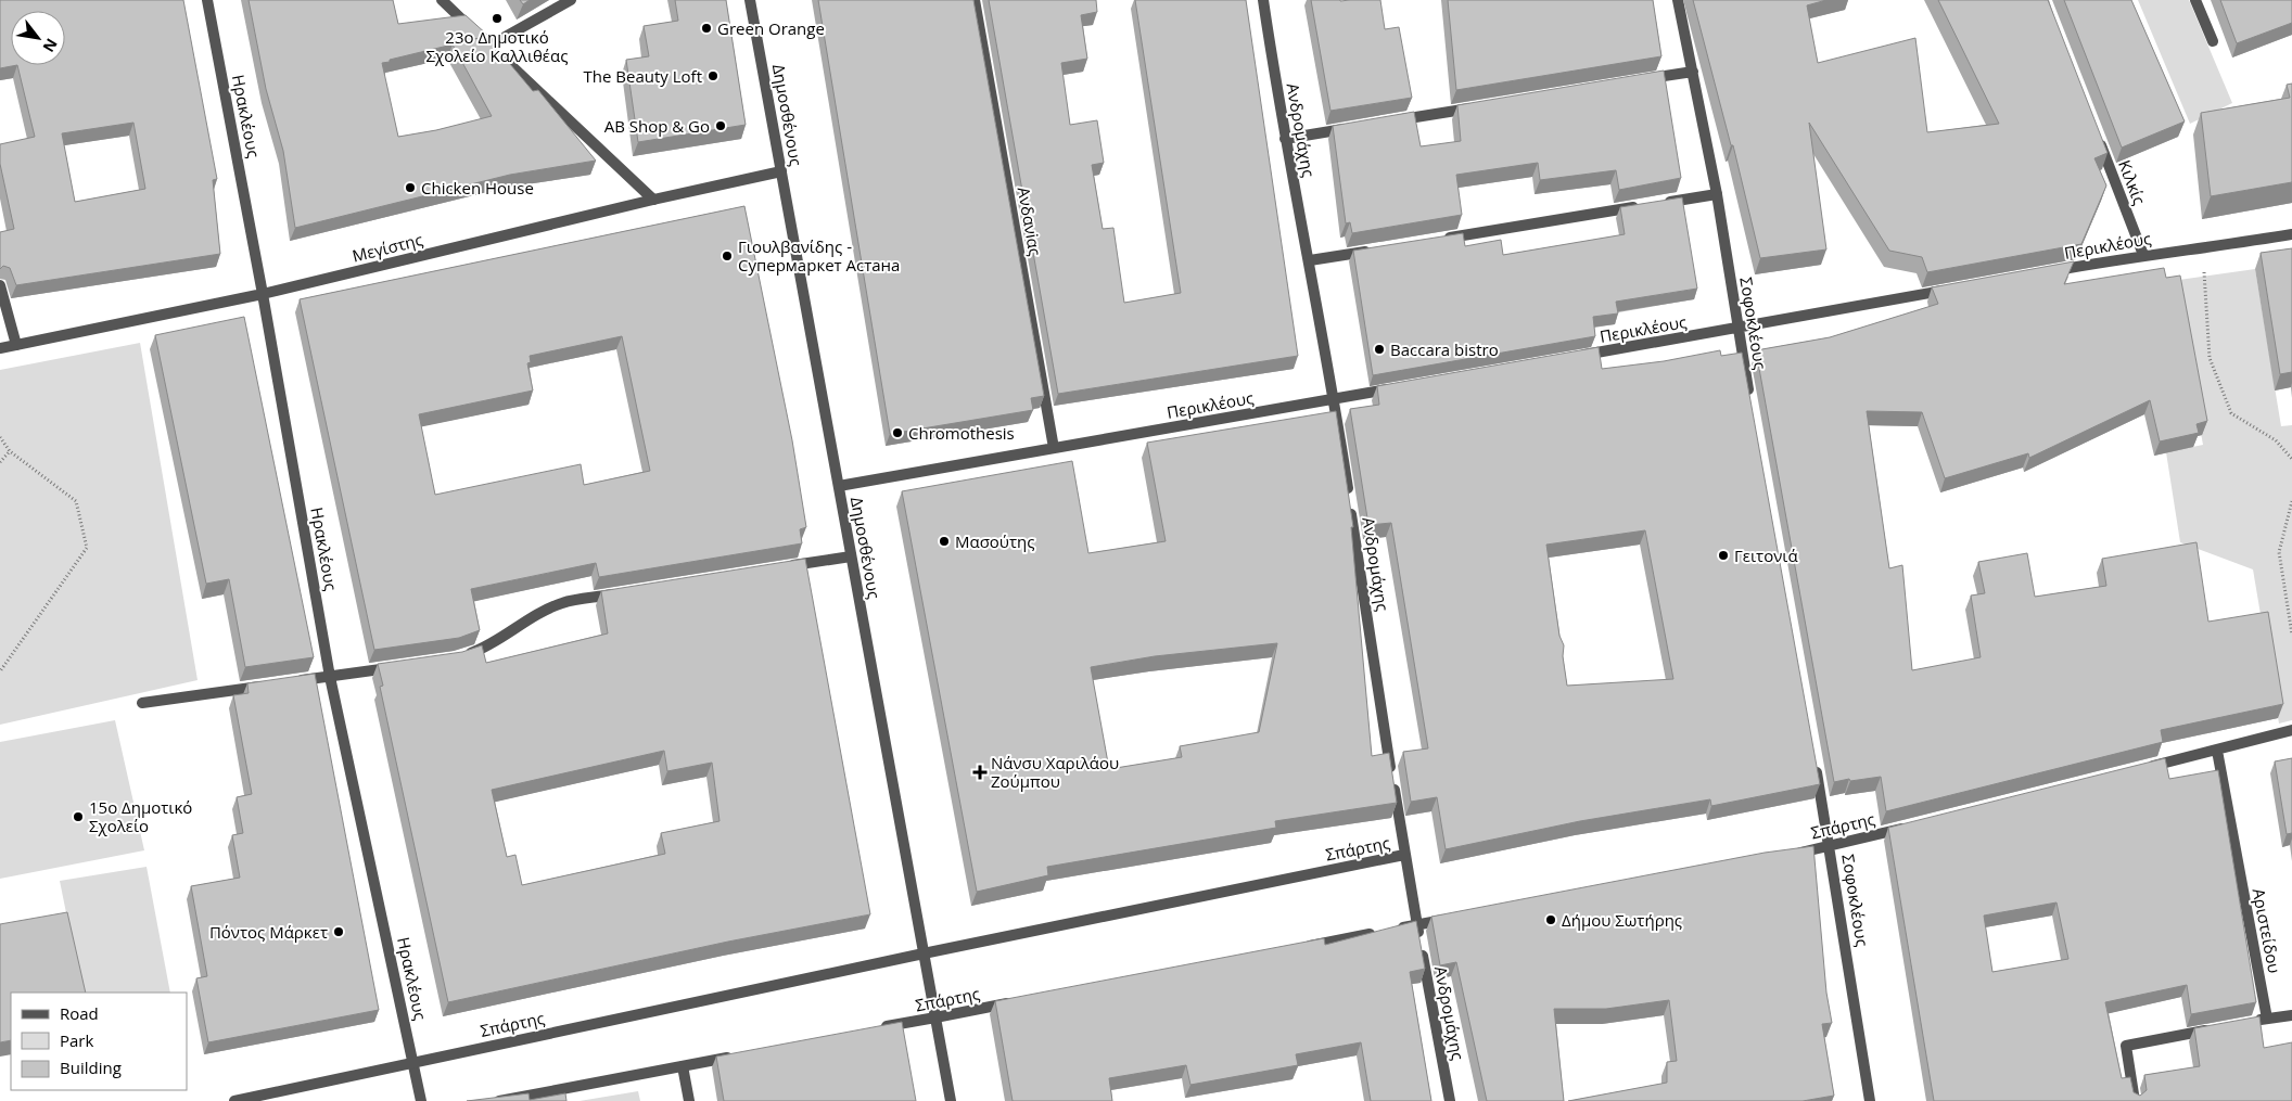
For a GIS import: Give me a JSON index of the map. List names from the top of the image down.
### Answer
{
  "streets": {
    "street": [
      "Δημοσθένους",
      "Ηρακλέους",
      "Ανδρομάχης",
      "Κιλκίς",
      "Ανδανiας",
      "Περικλέους",
      "Μεγίστης",
      "Σοφοκλέους",
      "Σπάρτης",
      "Αριστείδου"
    ]
  },
  "crossings": [
    ["Δημοσθένους", "Περικλέους"],
    ["Δημοσθένους", "Μεγίστης"],
    ["Δημοσθένους", "Σπάρτης"],
    ["Ηρακλέους", "Μεγίστης"],
    ["Ηρακλέους", "Σπάρτης"],
    ["Ανδρομάχης", "Περικλέους"],
    ["Ανδρομάχης", "Σπάρτης"],
    ["Κιλκίς", "Περικλέους"],
    ["Ανδανiας", "Περικλέους"],
    ["Περικλέους", "Σοφοκλέους"],
    ["Σοφοκλέους", "Σπάρτης"]
  ],
  "places": {
    "other": [
      "23ο Δημοτικό Σχολείο Καλλιθέας",
      "Green Orange",
      "The Beauty Loft",
      "AB Shop & Go",
      "Chicken House",
      "Γιουλβανίδης - Супермаркет Астана",
      "Baccara bistro",
      "Chromothesis",
      "Μασούτης",
      "Γειτονιά",
      "15ο Δημοτικό Σχολείο",
      "Δήμου Σωτήρης",
      "Πόντος Μάρκετ"
    ],
    "health": ["Νάνσυ Χαριλάου Ζούμπου"]
  },
  "legend": ["Road", "Park", "Building"],
  "north": "bottom right"
}
